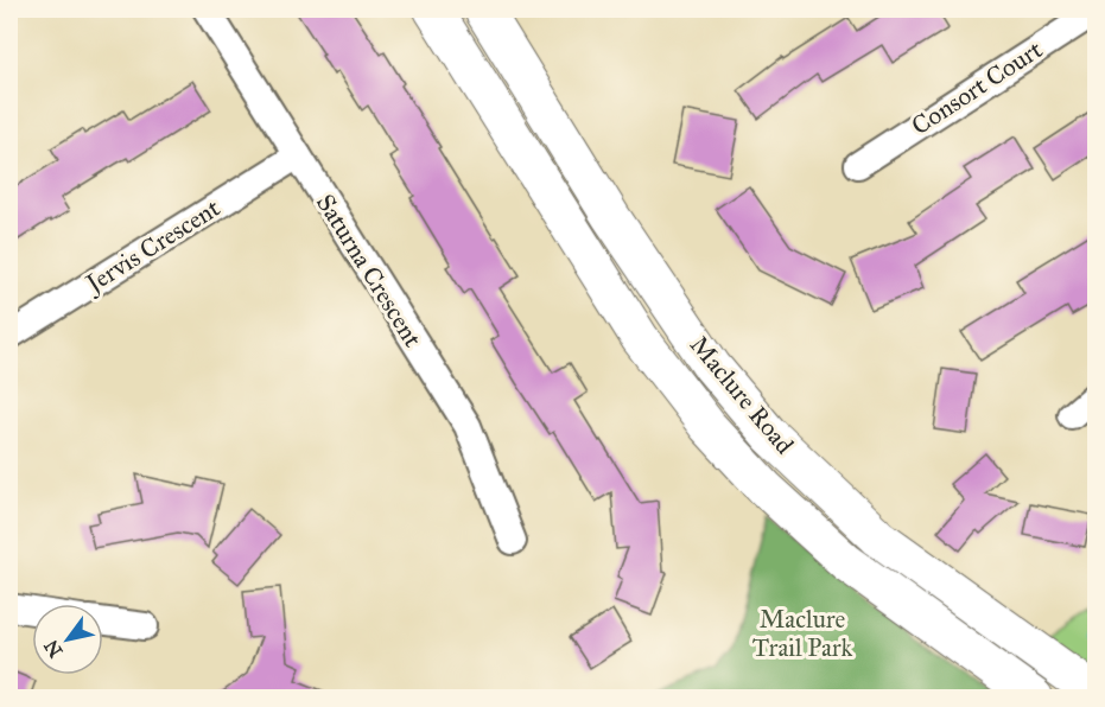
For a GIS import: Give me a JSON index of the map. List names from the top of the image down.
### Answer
{
  "streets": {
    "main road": ["Maclure Road"],
    "street": ["Consort Court", "Jervis Crescent", "Saturna Crescent"]
  },
  "crossings": [
    ["Jervis Crescent", "Saturna Crescent"]
  ],
  "parks": ["Maclure Trail Park"],
  "north": "bottom left"
}
